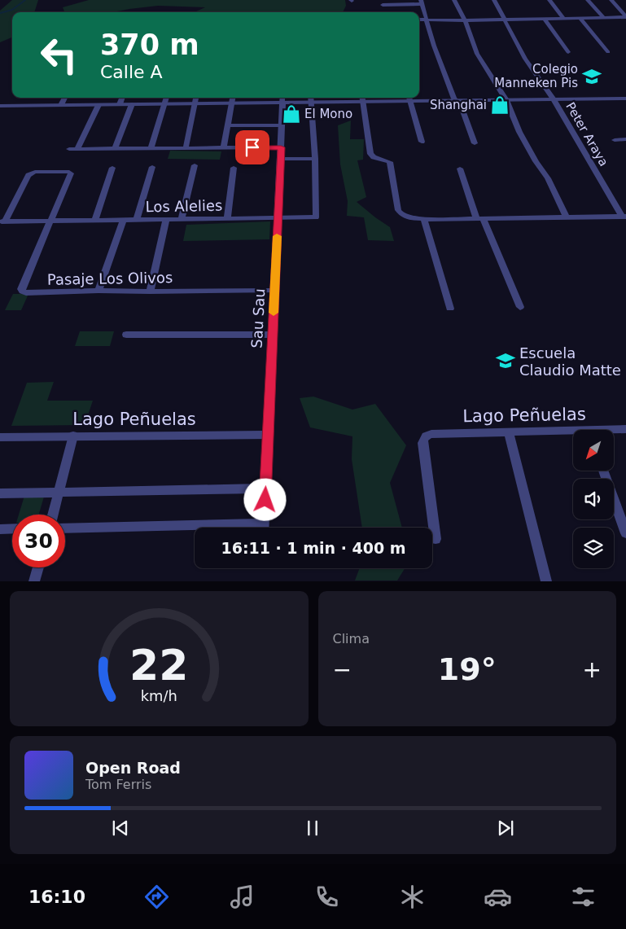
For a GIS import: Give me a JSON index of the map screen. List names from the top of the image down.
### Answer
{
  "streets": {
    "street": [
      "Peter Araya",
      "Los Alelies",
      "Pasaje Los Olivos",
      "Sau Sau",
      "Lago Peñuelas"
    ]
  },
  "crossings": [
    ["Los Alelies", "Pasaje Los Olivos"],
    ["Los Alelies", "Sau Sau"],
    ["Pasaje Los Olivos", "Sau Sau"],
    ["Sau Sau", "Lago Peñuelas"]
  ],
  "places": {
    "school or university": ["Colegio Manneken Pis", "Escuela Claudio Matte"],
    "shop": ["Shanghai", "El Mono"]
  },
  "north": "bottom left",
  "page": {
    "turn": ["370 m", "Calle A"],
    "limit": "30",
    "trip": "16:11 · 1 min · 400 m",
    "tile": "Clima",
    "heat": ["−", "19°", "+"],
    "song": ["Open Road", "Tom Ferris"],
    "tabs": "16:10",
    "gauge": ["22", "km/h"]
  }
}
